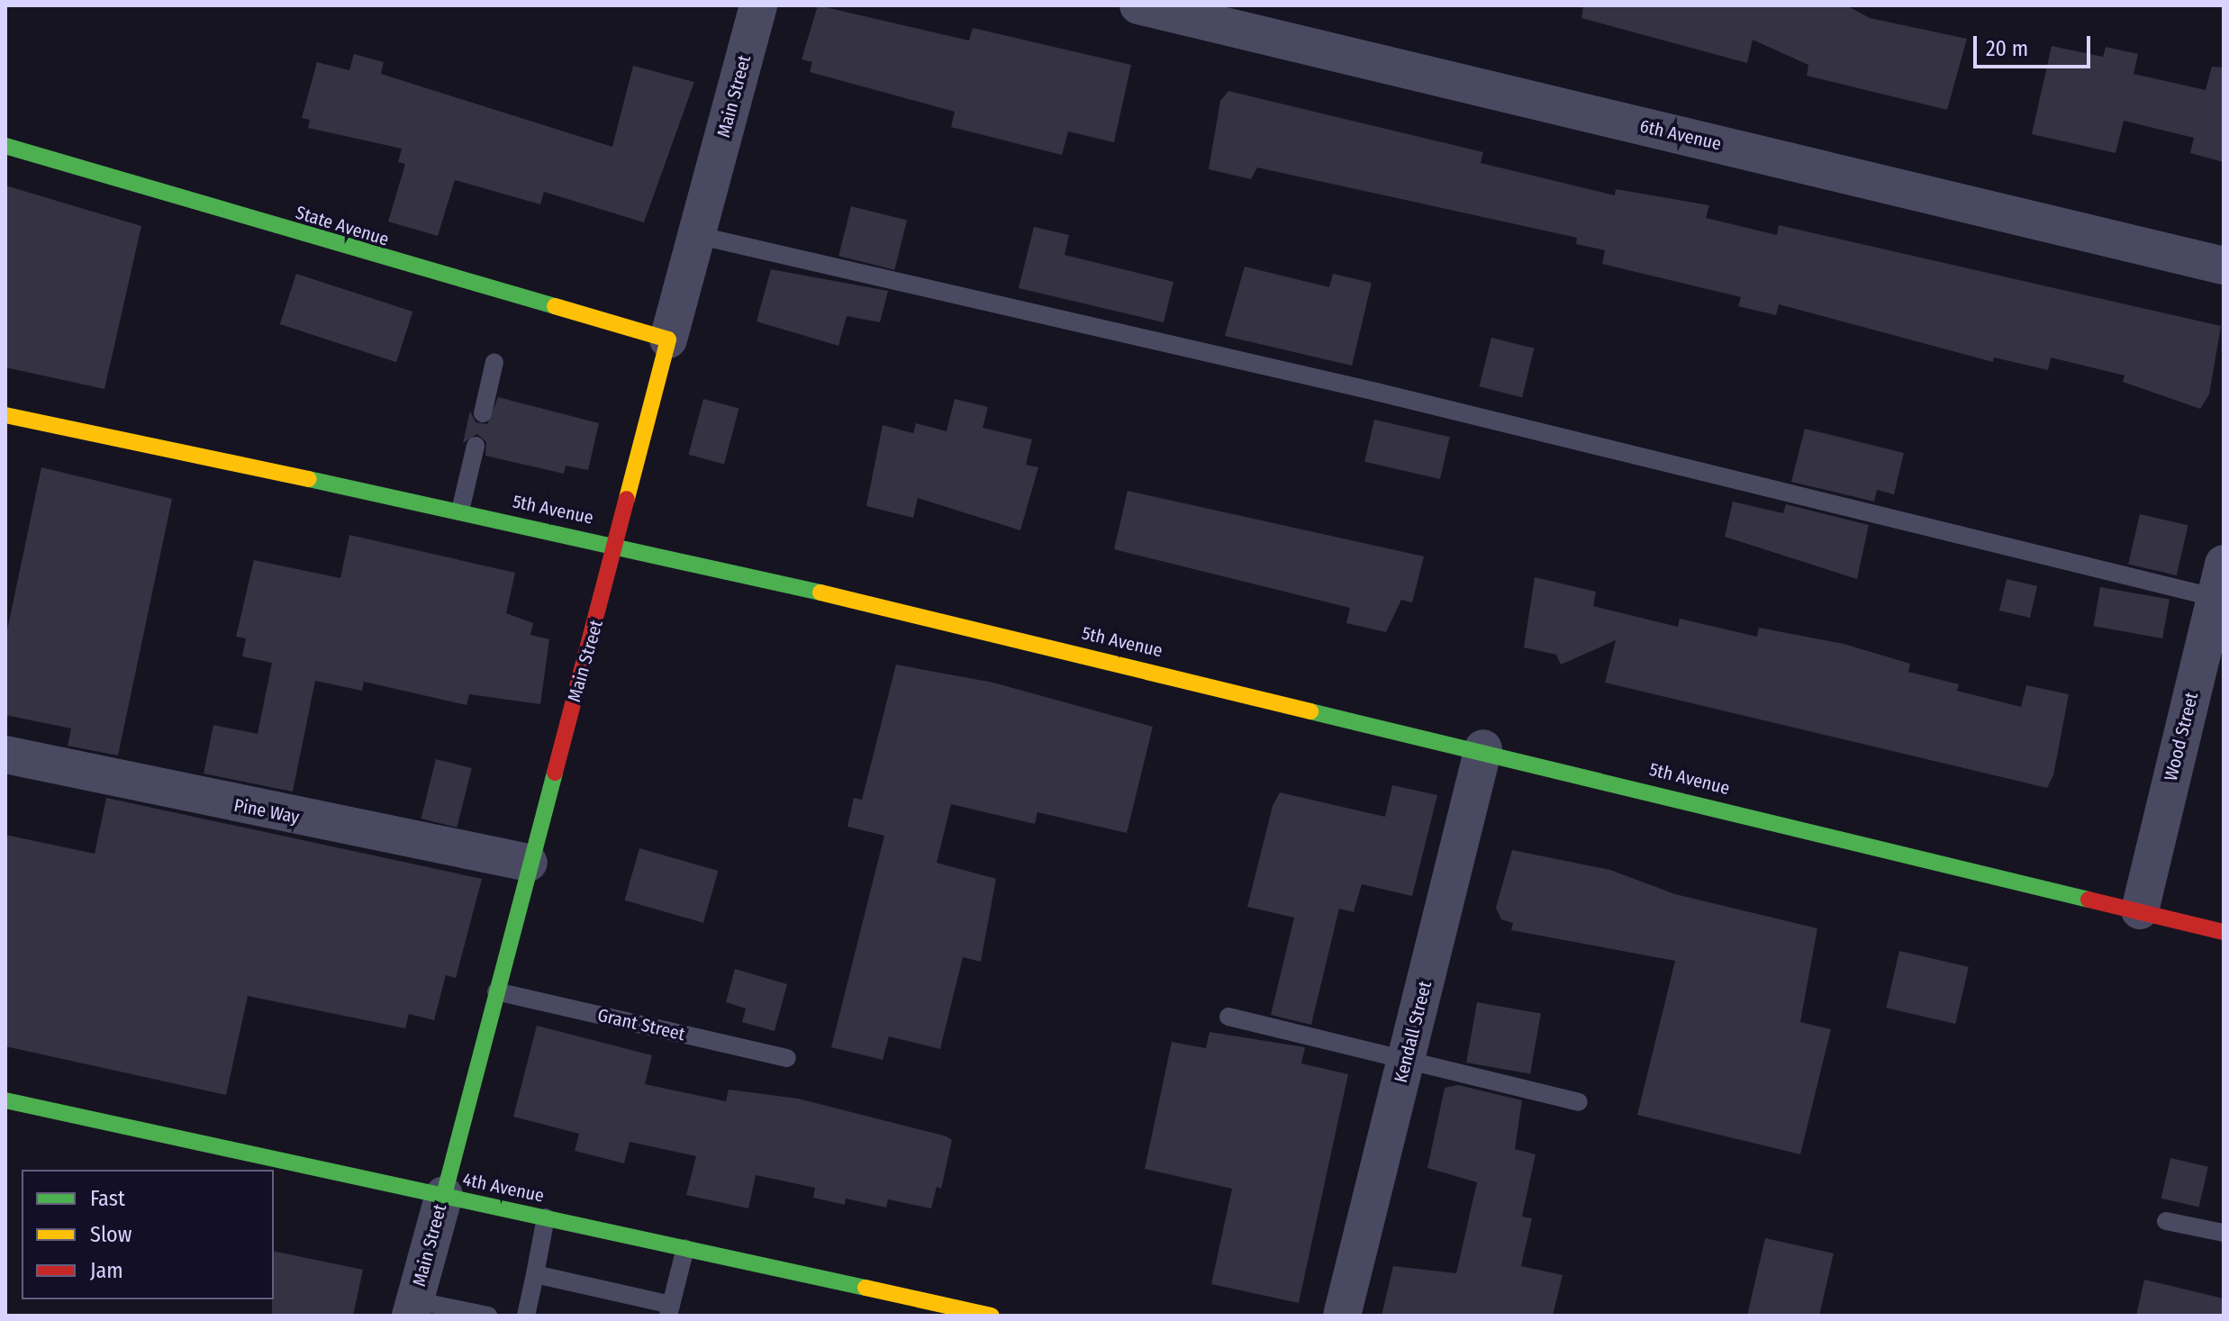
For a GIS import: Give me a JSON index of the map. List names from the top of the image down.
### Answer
{
  "streets": {
    "main road": [
      "Main Street",
      "State Avenue",
      "5th Avenue",
      "4th Avenue"
    ],
    "street": [
      "6th Avenue",
      "Wood Street",
      "Pine Way",
      "Kendall Street"
    ],
    "lane": ["Grant Street"]
  },
  "crossings": [
    ["Main Street", "State Avenue"],
    ["Main Street", "5th Avenue"],
    ["Main Street", "Pine Way"],
    ["Main Street", "Grant Street"],
    ["Main Street", "4th Avenue"],
    ["5th Avenue", "Wood Street"],
    ["5th Avenue", "Kendall Street"]
  ],
  "legend": ["Fast", "Slow", "Jam"],
  "scale_bar": "20 m"
}
